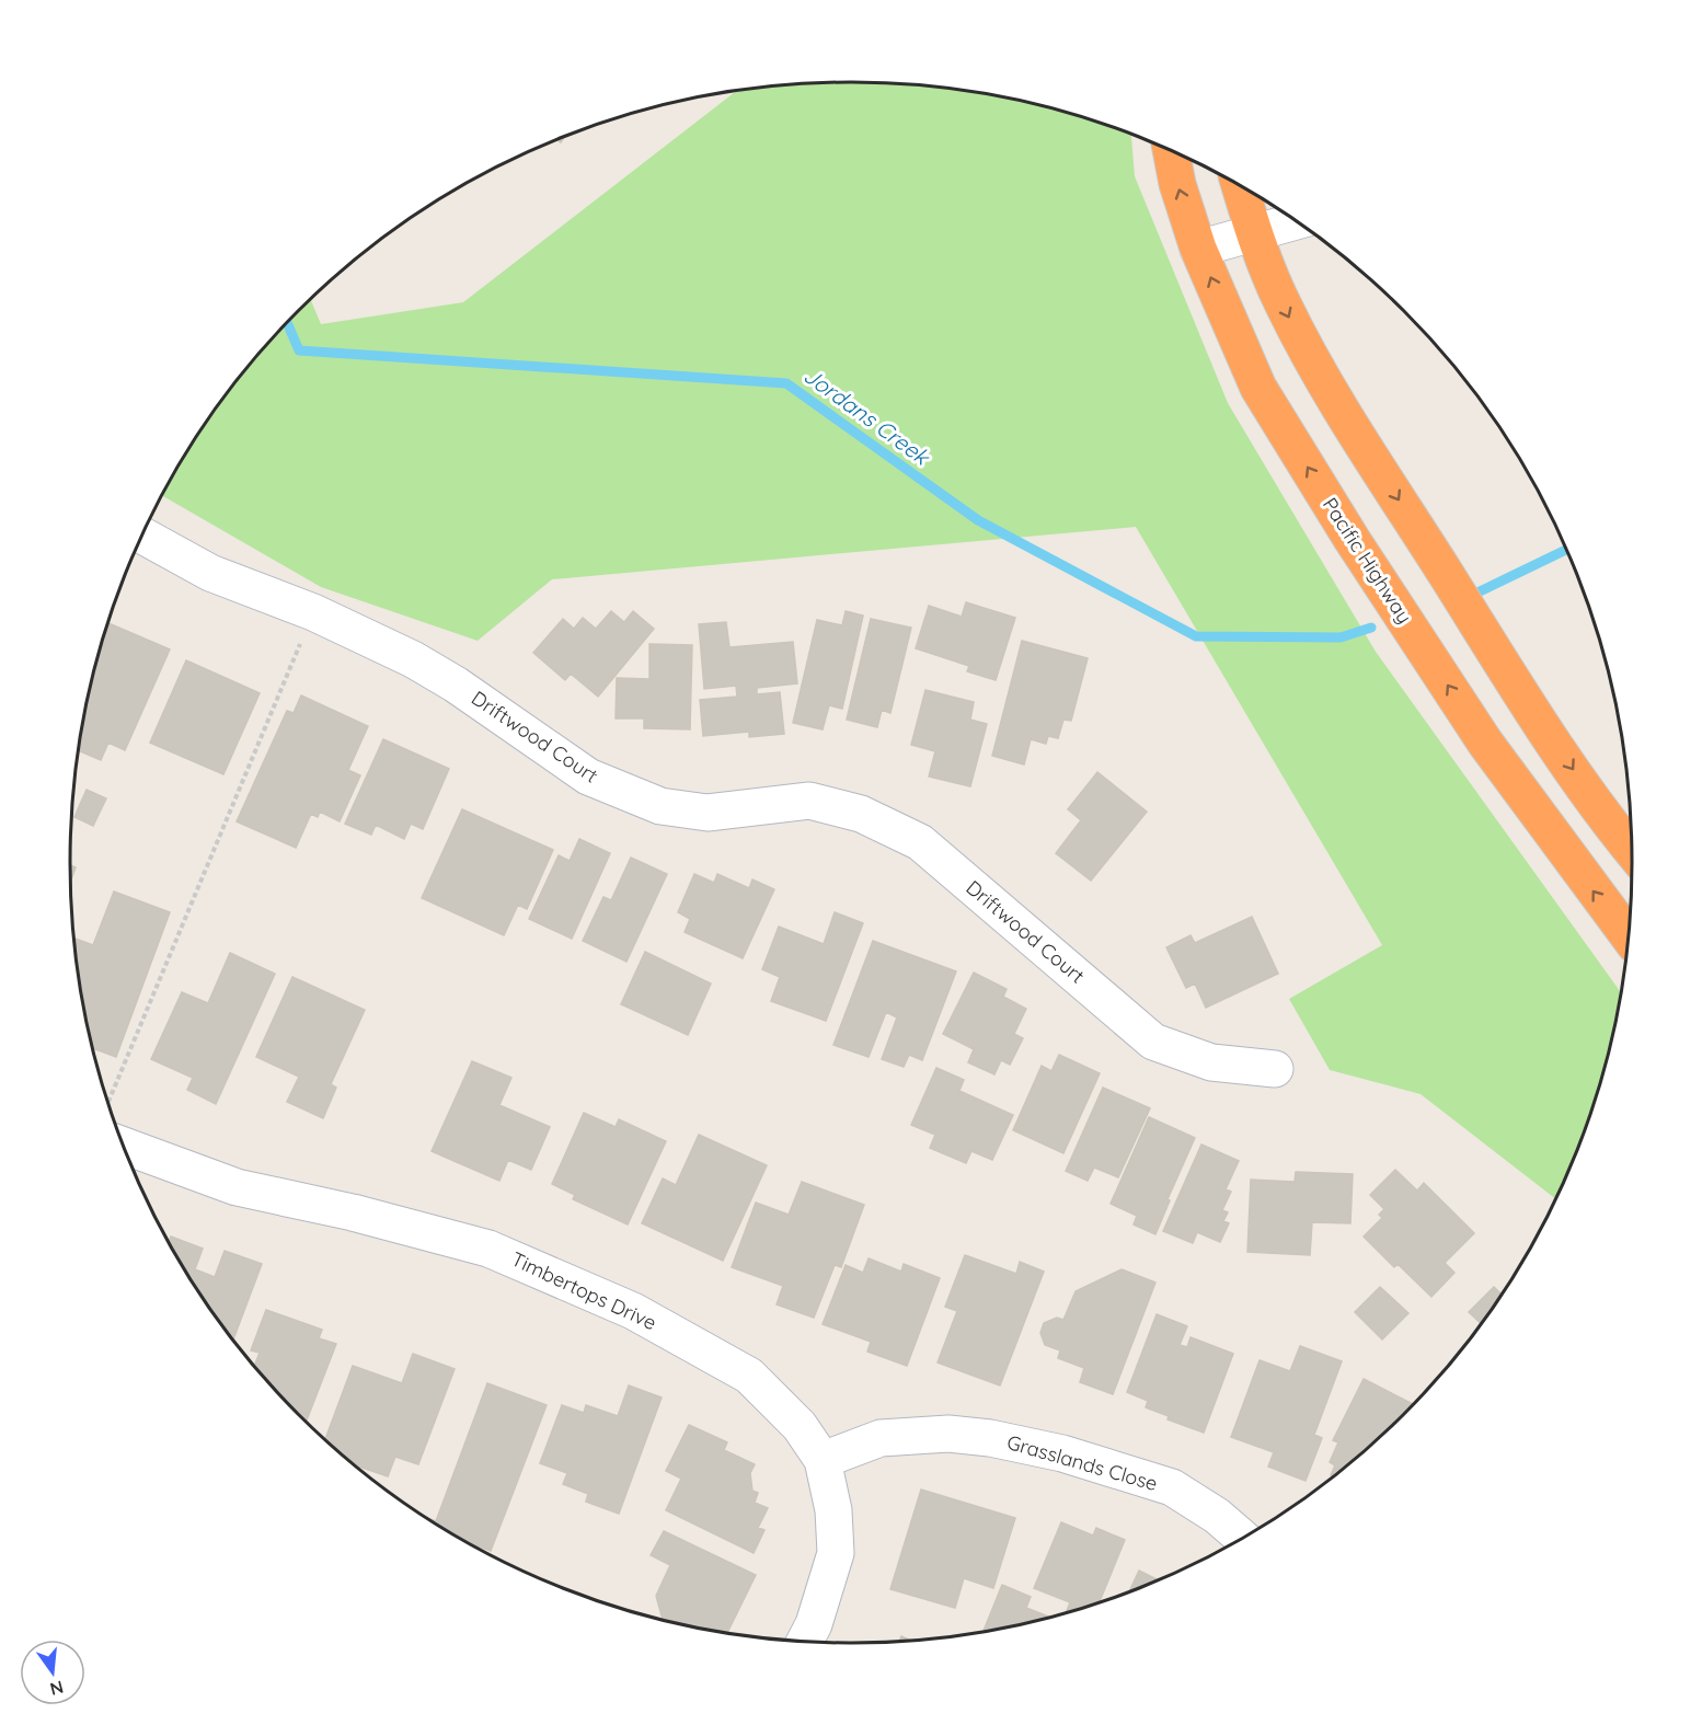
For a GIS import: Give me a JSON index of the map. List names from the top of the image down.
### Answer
{
  "streets": {
    "highway": ["Pacific Highway"],
    "street": ["Driftwood Court", "Timbertops Drive", "Grasslands Close"]
  },
  "crossings": [
    ["Timbertops Drive", "Grasslands Close"]
  ],
  "water": ["Jordans Creek"],
  "north": "bottom"
}
